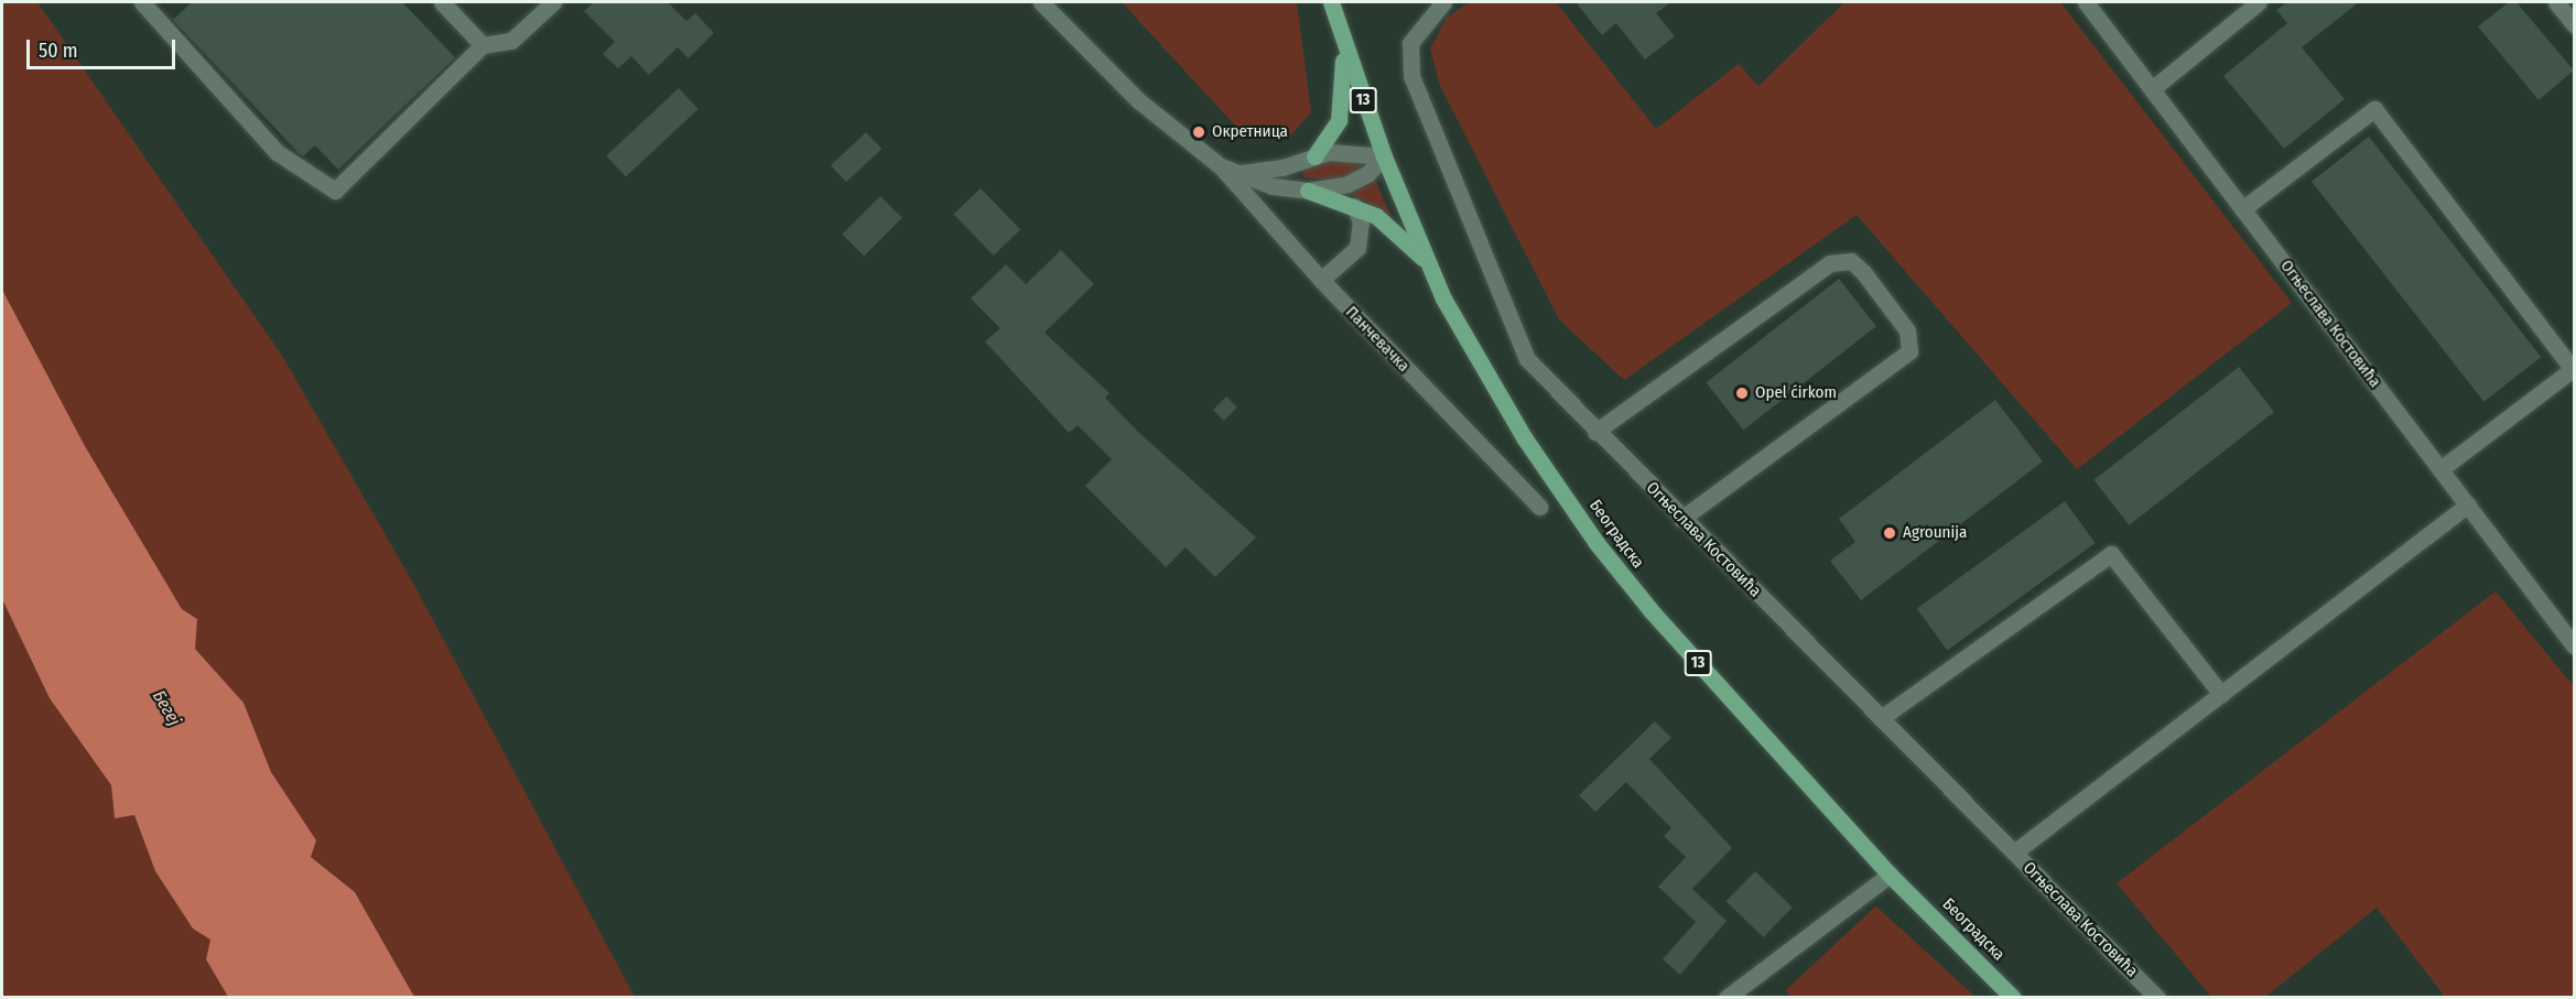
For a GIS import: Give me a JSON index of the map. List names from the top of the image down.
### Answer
{
  "streets": {
    "main road": ["13", "Београдска"],
    "street": ["Огњеслава Костовића", "Панчевачка"]
  },
  "water": ["Бегеј"],
  "places": ["Окретница", "Opel ćirkom", "Agrounija"],
  "scale_bar": "50 m"
}
